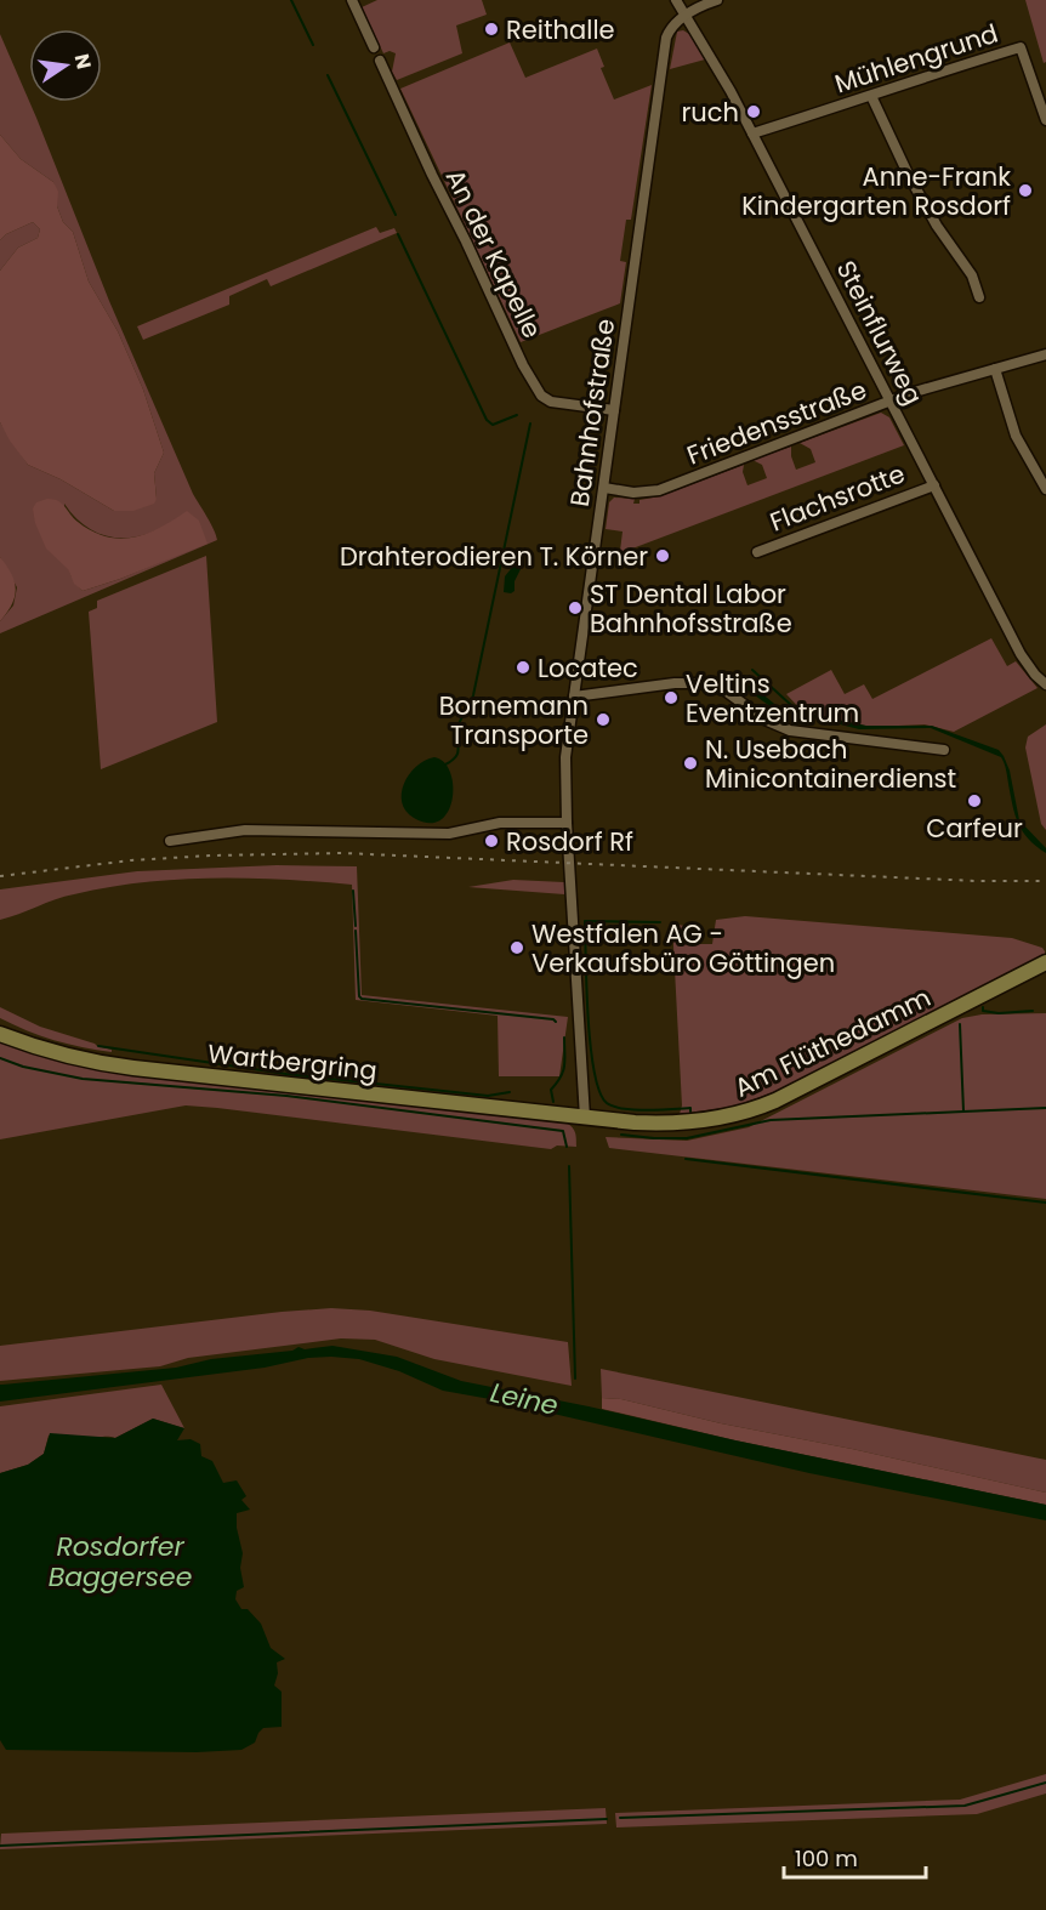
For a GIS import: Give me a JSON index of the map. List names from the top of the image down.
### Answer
{
  "streets": {
    "main road": ["Am Flüthedamm", "Wartbergring"],
    "street": [
      "Mühlengrund",
      "An der Kapelle",
      "Steinflurweg",
      "Bahnhofstraße",
      "Friedensstraße",
      "Flachsrotte"
    ]
  },
  "crossings": [
    ["Mühlengrund", "Steinflurweg"],
    ["An der Kapelle", "Bahnhofstraße"],
    ["Steinflurweg", "Bahnhofstraße"],
    ["Steinflurweg", "Friedensstraße"],
    ["Steinflurweg", "Flachsrotte"],
    ["Bahnhofstraße", "Friedensstraße"],
    ["Bahnhofstraße", "Am Flüthedamm"],
    ["Bahnhofstraße", "Wartbergring"],
    ["Am Flüthedamm", "Wartbergring"]
  ],
  "water": ["Leine", "Rosdorfer Baggersee"],
  "places": [
    "Reithalle",
    "ruch",
    "Anne-Frank Kindergarten Rosdorf",
    "Drahterodieren T. Körner",
    "ST Dental Labor Bahnhofsstraße",
    "Locatec",
    "Veltins Eventzentrum",
    "Bornemann Transporte",
    "N. Usebach Minicontainerdienst",
    "Carfeur",
    "Rosdorf Rf",
    "Westfalen AG - Verkaufsbüro Göttingen"
  ],
  "scale_bar": "100 m",
  "north": "right"
}
